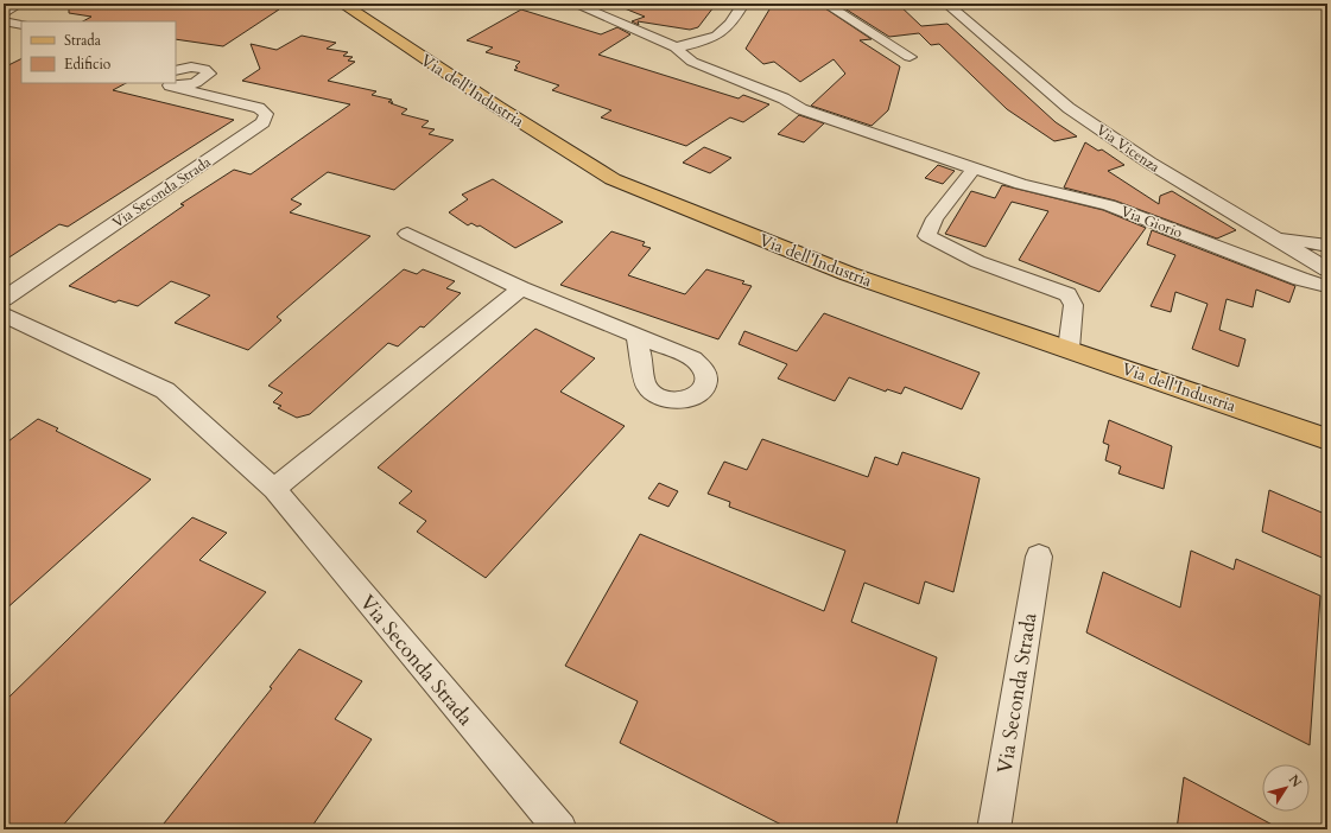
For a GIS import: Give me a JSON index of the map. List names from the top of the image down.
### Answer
{
  "streets": {
    "main road": ["Via dell'Industria"],
    "street": ["Via Vicenza", "Via Seconda Strada", "Via Giorio"]
  },
  "legend": ["Strada", "Edificio"],
  "north": "top right"
}
